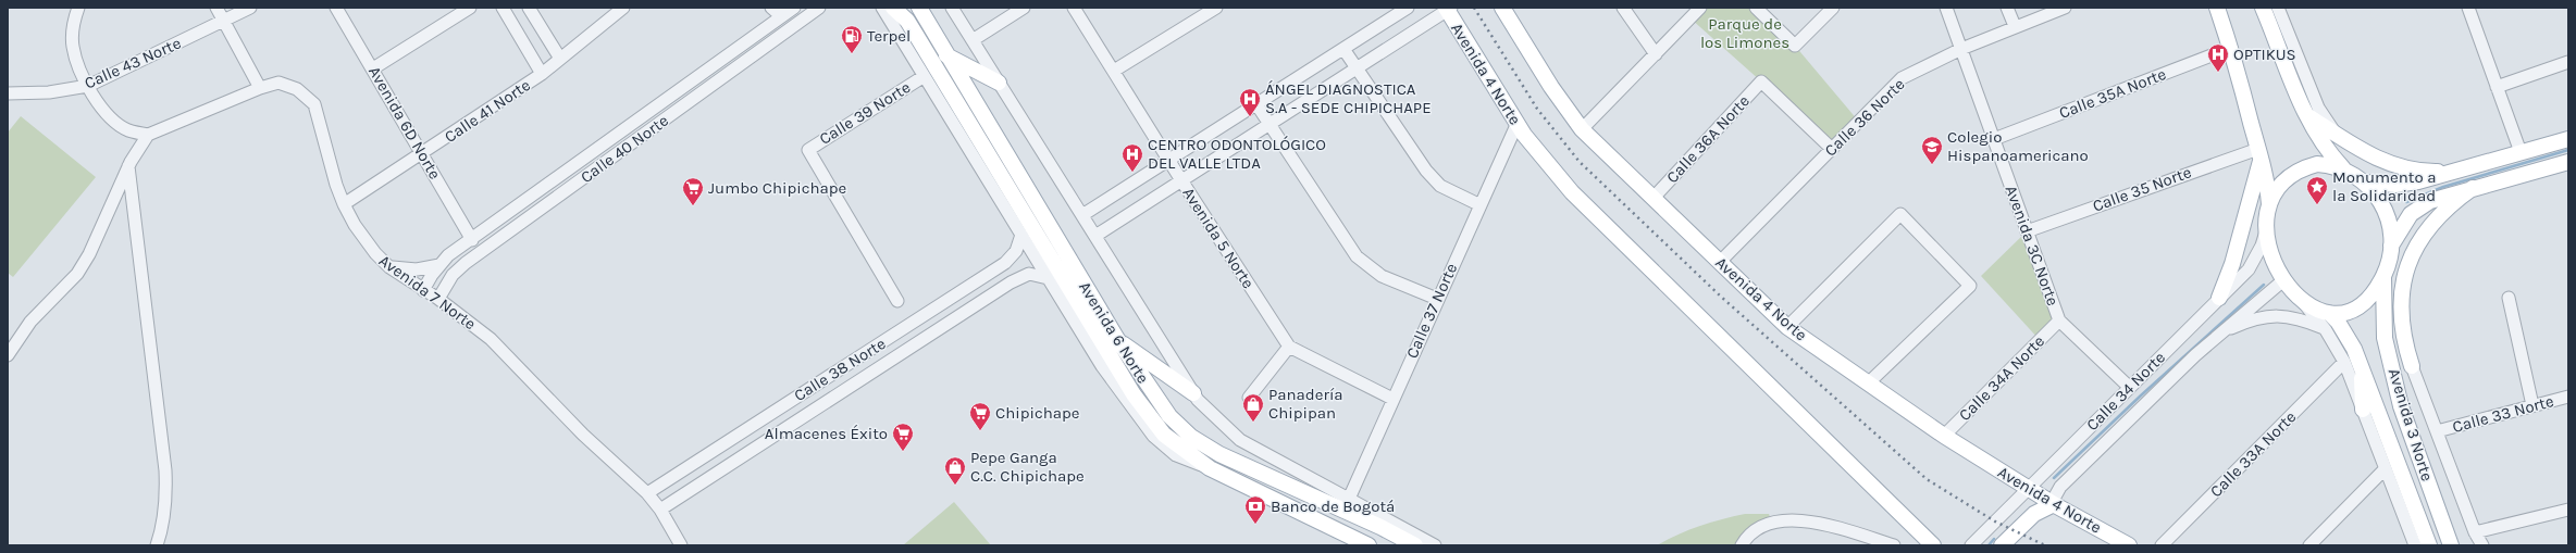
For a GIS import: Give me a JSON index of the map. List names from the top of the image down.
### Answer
{
  "streets": {
    "main road": ["Avenida 4 Norte", "Avenida 6 Norte", "Avenida 3 Norte"],
    "street": [
      "Calle 43 Norte",
      "Calle 35A Norte",
      "Calle 41 Norte",
      "Calle 39 Norte",
      "Calle 36 Norte",
      "Avenida 6D Norte",
      "Calle 36A Norte",
      "Calle 40 Norte",
      "Calle 35 Norte",
      "Avenida 5 Norte",
      "Avenida 3C Norte",
      "Avenida 7 Norte",
      "Calle 37 Norte",
      "Calle 38 Norte",
      "Calle 34A Norte",
      "Calle 34 Norte",
      "Calle 33 Norte",
      "Calle 33A Norte"
    ]
  },
  "crossings": [
    ["Avenida 4 Norte", "Calle 36 Norte"],
    ["Avenida 4 Norte", "Calle 36A Norte"],
    ["Avenida 4 Norte", "Calle 37 Norte"],
    ["Avenida 4 Norte", "Calle 34A Norte"],
    ["Avenida 4 Norte", "Calle 34 Norte"],
    ["Calle 35A Norte", "Avenida 3C Norte"],
    ["Calle 41 Norte", "Avenida 6D Norte"],
    ["Calle 41 Norte", "Avenida 7 Norte"],
    ["Calle 39 Norte", "Avenida 6 Norte"],
    ["Calle 36 Norte", "Calle 36A Norte"],
    ["Calle 36 Norte", "Avenida 3C Norte"],
    ["Avenida 6D Norte", "Calle 40 Norte"],
    ["Calle 40 Norte", "Avenida 7 Norte"],
    ["Calle 35 Norte", "Avenida 3C Norte"],
    ["Avenida 3C Norte", "Calle 34A Norte"],
    ["Avenida 3C Norte", "Calle 34 Norte"],
    ["Avenida 7 Norte", "Calle 38 Norte"],
    ["Avenida 6 Norte", "Calle 38 Norte"],
    ["Calle 34 Norte", "Avenida 3 Norte"],
    ["Calle 33 Norte", "Avenida 3 Norte"]
  ],
  "parks": ["Parque de los Limones"],
  "places": {
    "fuel station": ["Terpel"],
    "hospital": ["OPTIKUS", "ÁNGEL DIAGNOSTICA S.A - SEDE CHIPICHAPE", "CENTRO ODONTOLÓGICO DEL VALLE LTDA"],
    "school or university": ["Colegio Hispanoamericano"],
    "place": ["Monumento a la Solidaridad"],
    "supermarket": ["Jumbo Chipichape", "Chipichape", "Almacenes Éxito"],
    "shop": ["Panadería Chipipan", "Pepe Ganga C.C. Chipichape"],
    "bank": ["Banco de Bogotá"]
  }
}
